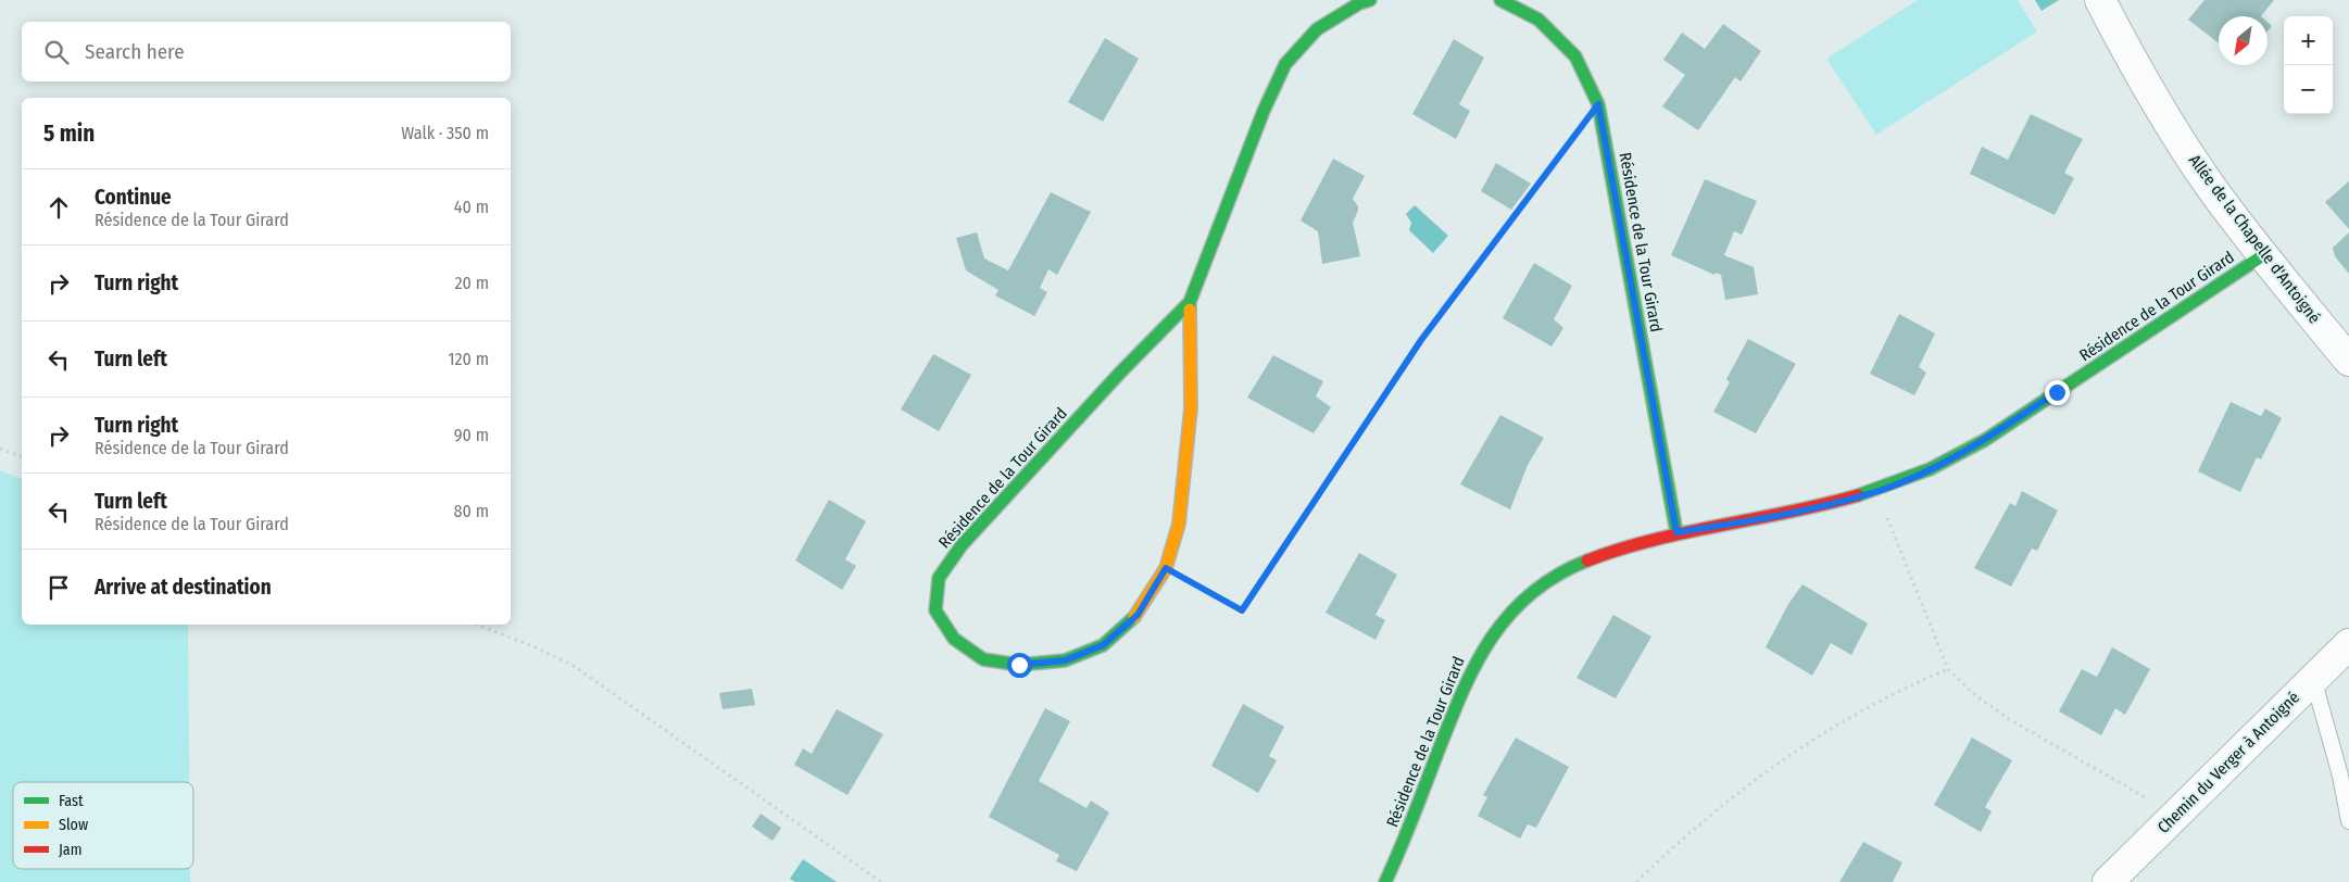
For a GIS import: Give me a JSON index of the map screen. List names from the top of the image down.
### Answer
{
  "streets": {
    "street": ["Allée de la Chapelle d'Antoigné", "Résidence de la Tour Girard", "Chemin du Verger à Antoigné"]
  },
  "crossings": [
    ["Allée de la Chapelle d'Antoigné", "Résidence de la Tour Girard"]
  ],
  "legend": ["Fast", "Slow", "Jam"],
  "north": "bottom left",
  "page": {
    "map_buttons": ["+", "−"],
    "search": "Search here",
    "heading": ["5 min", "Walk · 350 m"],
    "list": [
      ["Continue", "Résidence de la Tour Girard", "40 m"],
      ["Turn right", "20 m"],
      ["Turn left", "120 m"],
      ["Turn right", "Résidence de la Tour Girard", "90 m"],
      ["Turn left", "Résidence de la Tour Girard", "80 m"],
      "Arrive at destination"
    ]
  }
}
